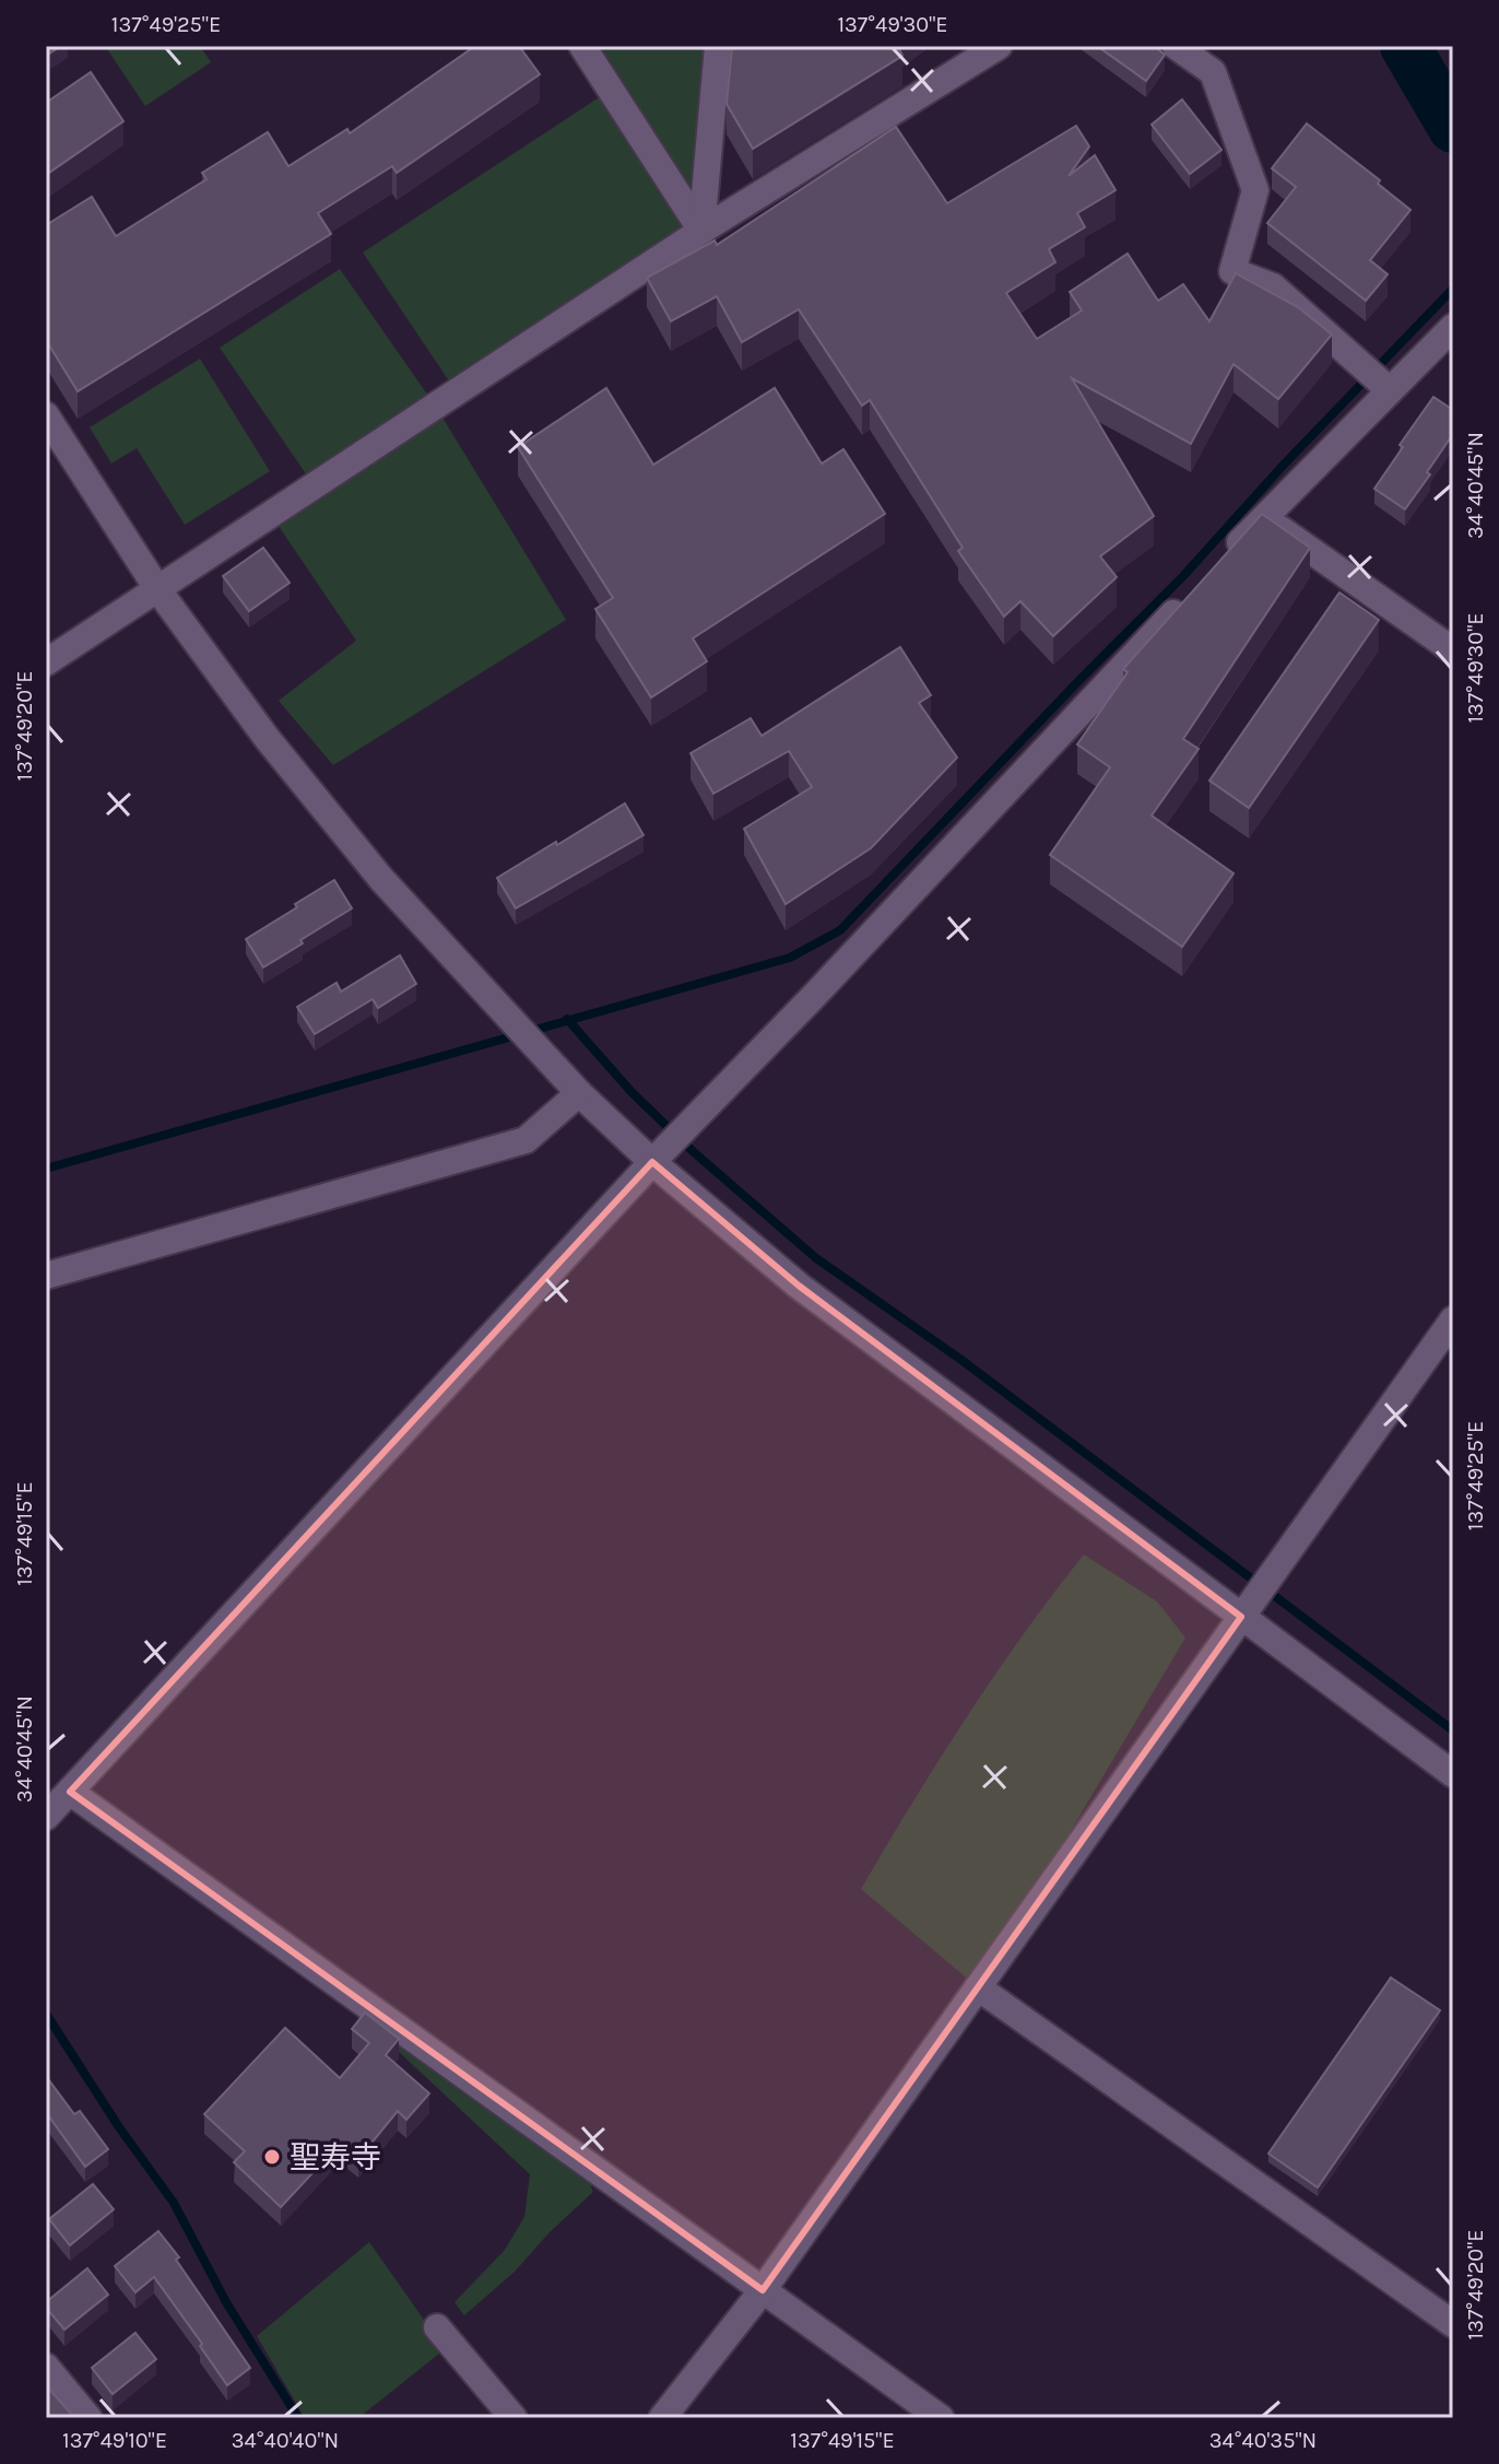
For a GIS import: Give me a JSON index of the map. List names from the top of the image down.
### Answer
{
  "places": ["聖寿寺"],
  "coordinates": [
    "137°49'25\"E",
    "137°49'30\"E",
    "34°40'45\"N",
    "137°49'20\"E",
    "137°49'15\"E",
    "137°49'10\"E",
    "34°40'40\"N",
    "34°40'35\"N"
  ]
}
